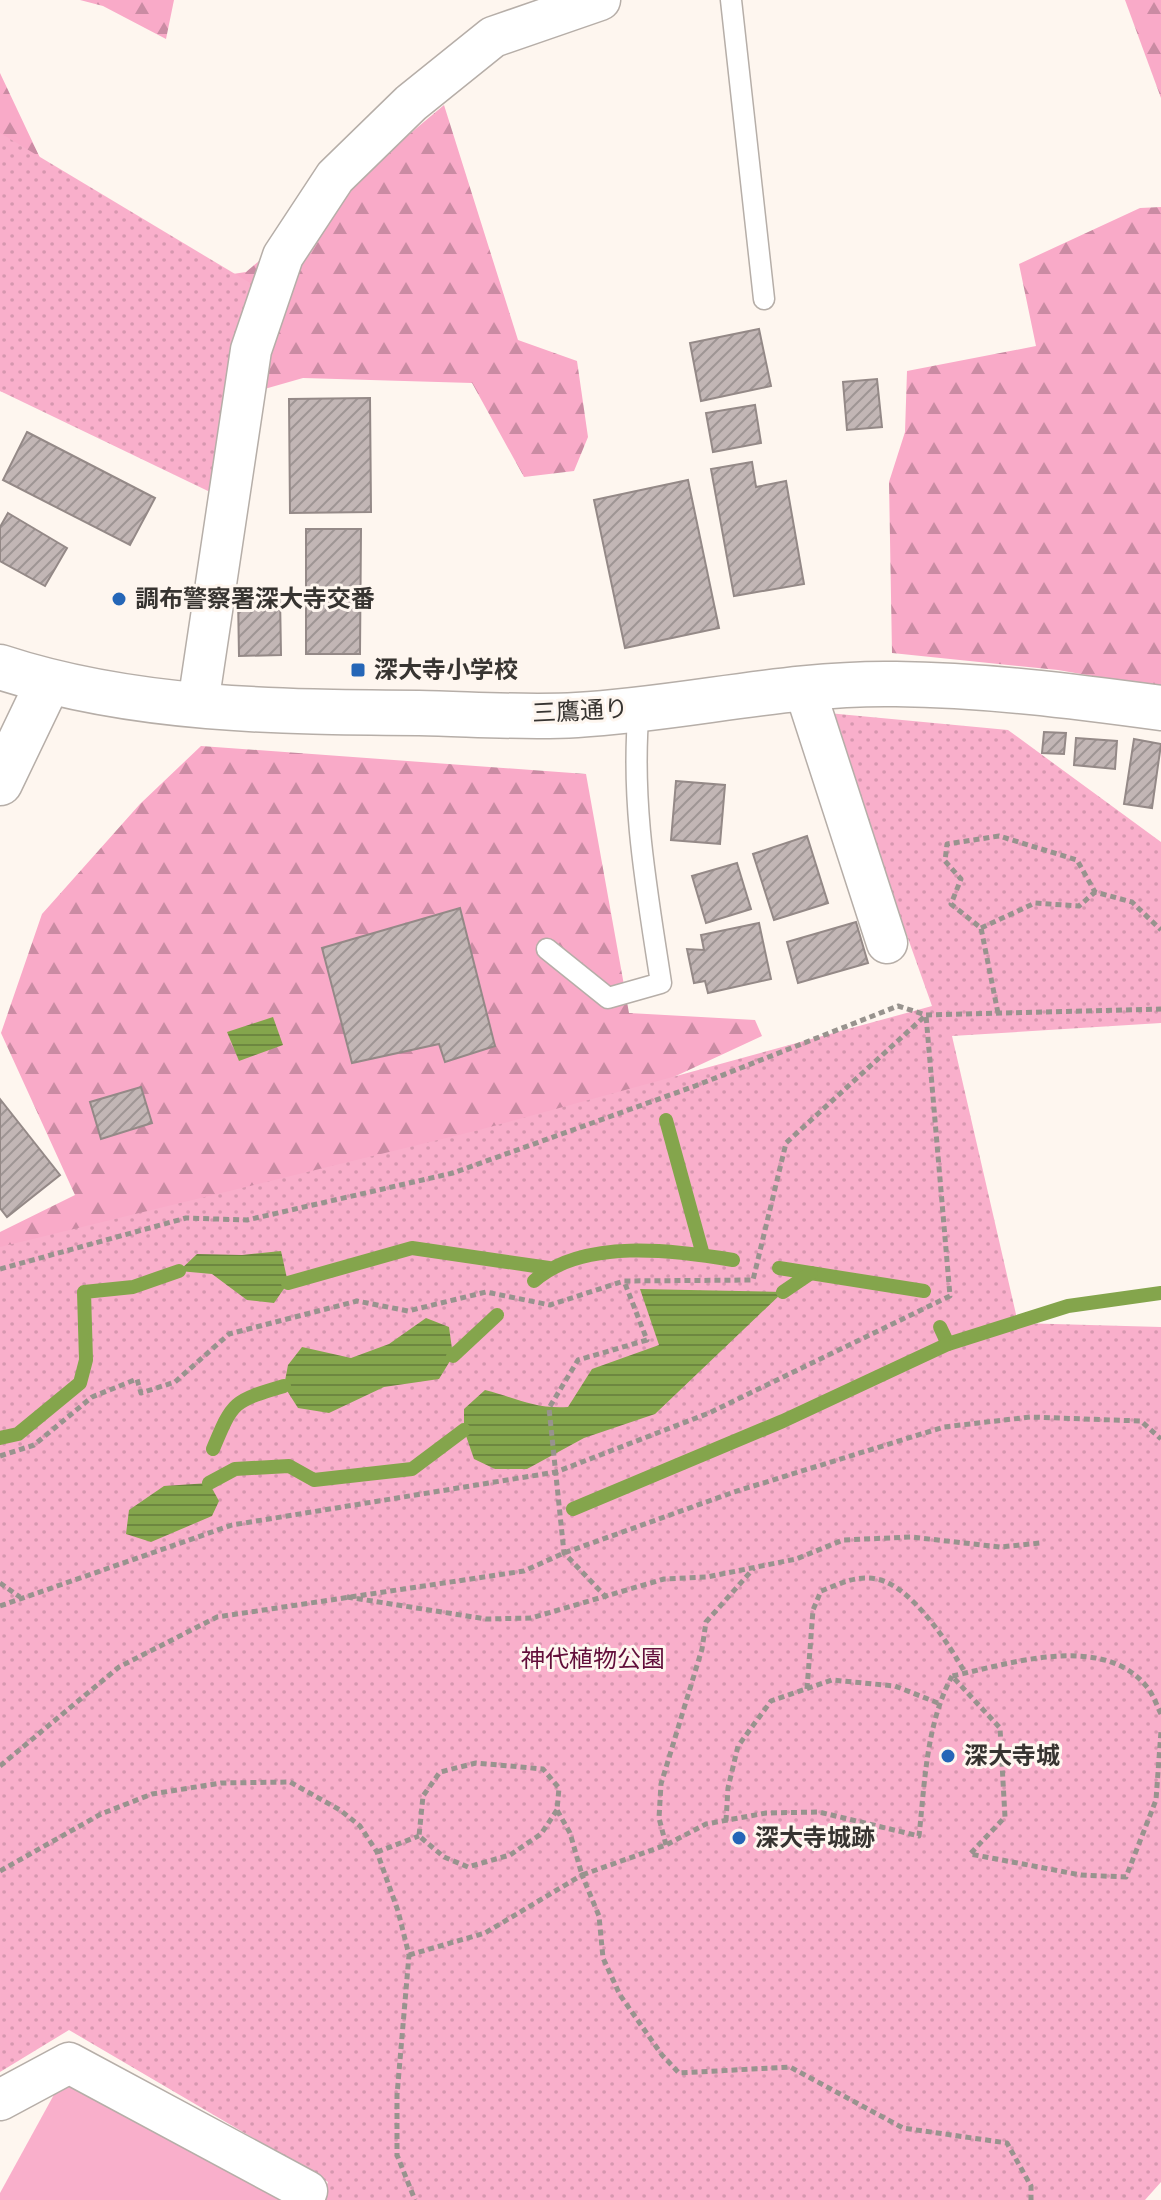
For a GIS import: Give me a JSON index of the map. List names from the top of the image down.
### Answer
{
  "streets": {
    "main road": ["三鷹通り"]
  },
  "parks": ["神代植物公園"],
  "places": {
    "other": ["調布警察署深大寺交番", "深大寺城", "深大寺城跡"],
    "transit": ["深大寺小学校"]
  }
}
